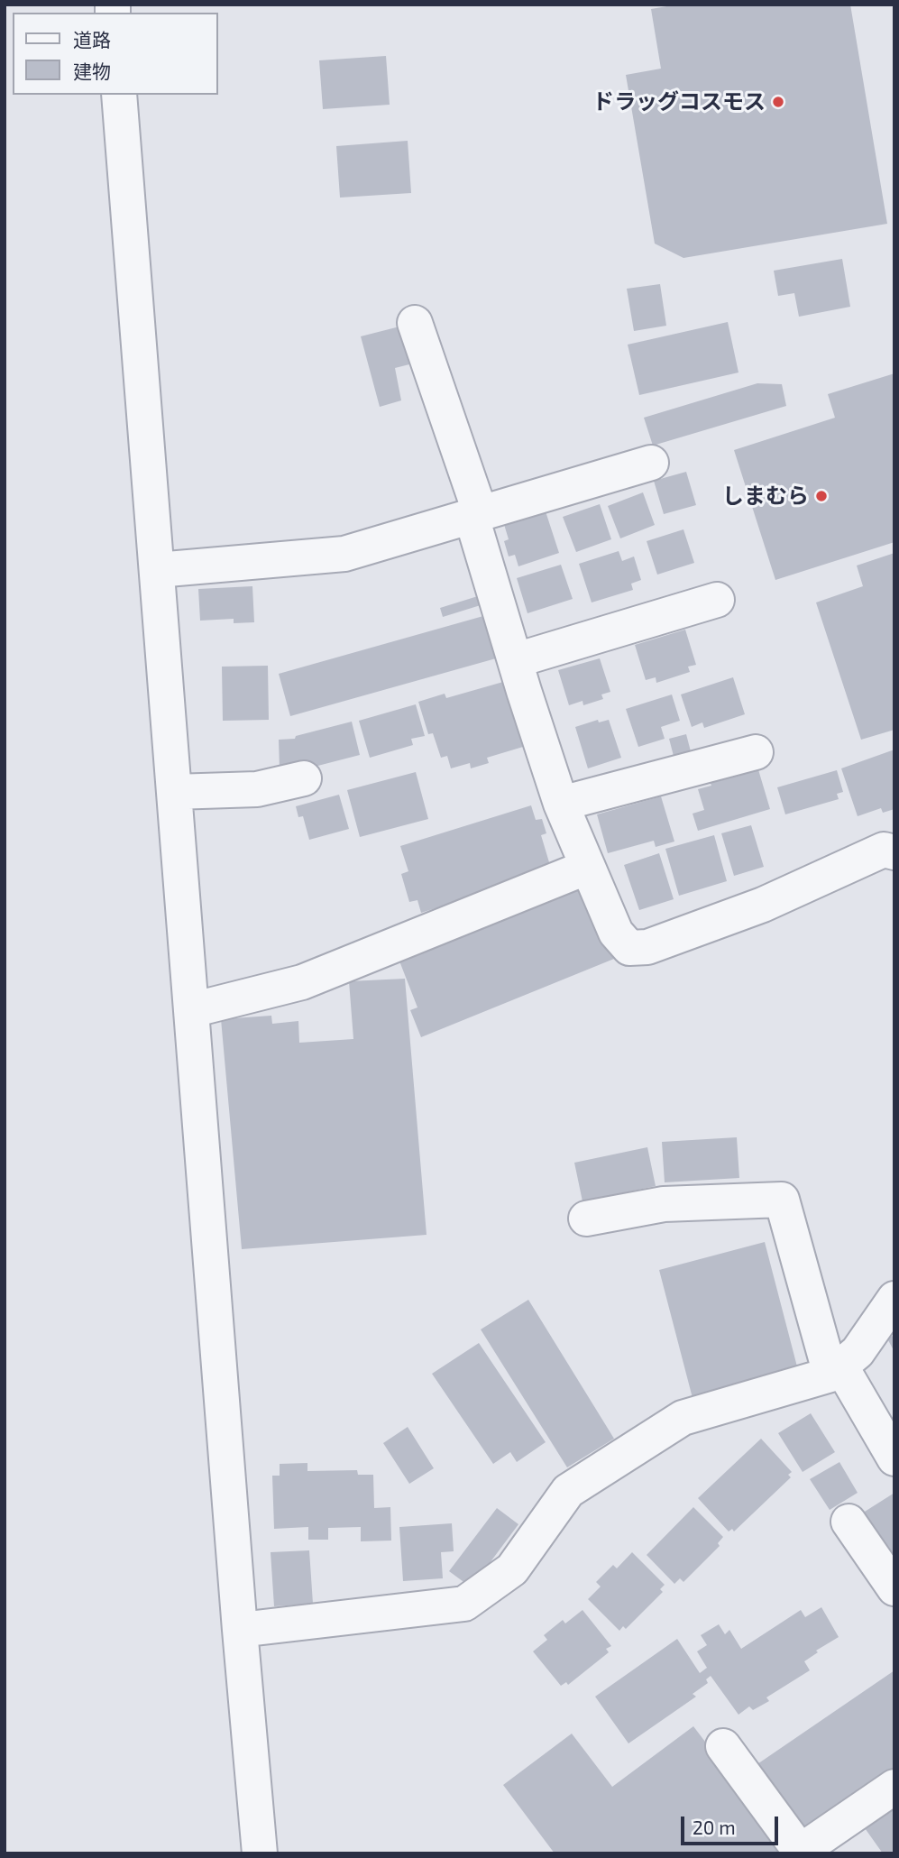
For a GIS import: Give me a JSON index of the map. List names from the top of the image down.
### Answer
{
  "places": ["ドラッグコスモス", "しまむら"],
  "legend": ["道路", "建物"],
  "scale_bar": "20 m"
}
